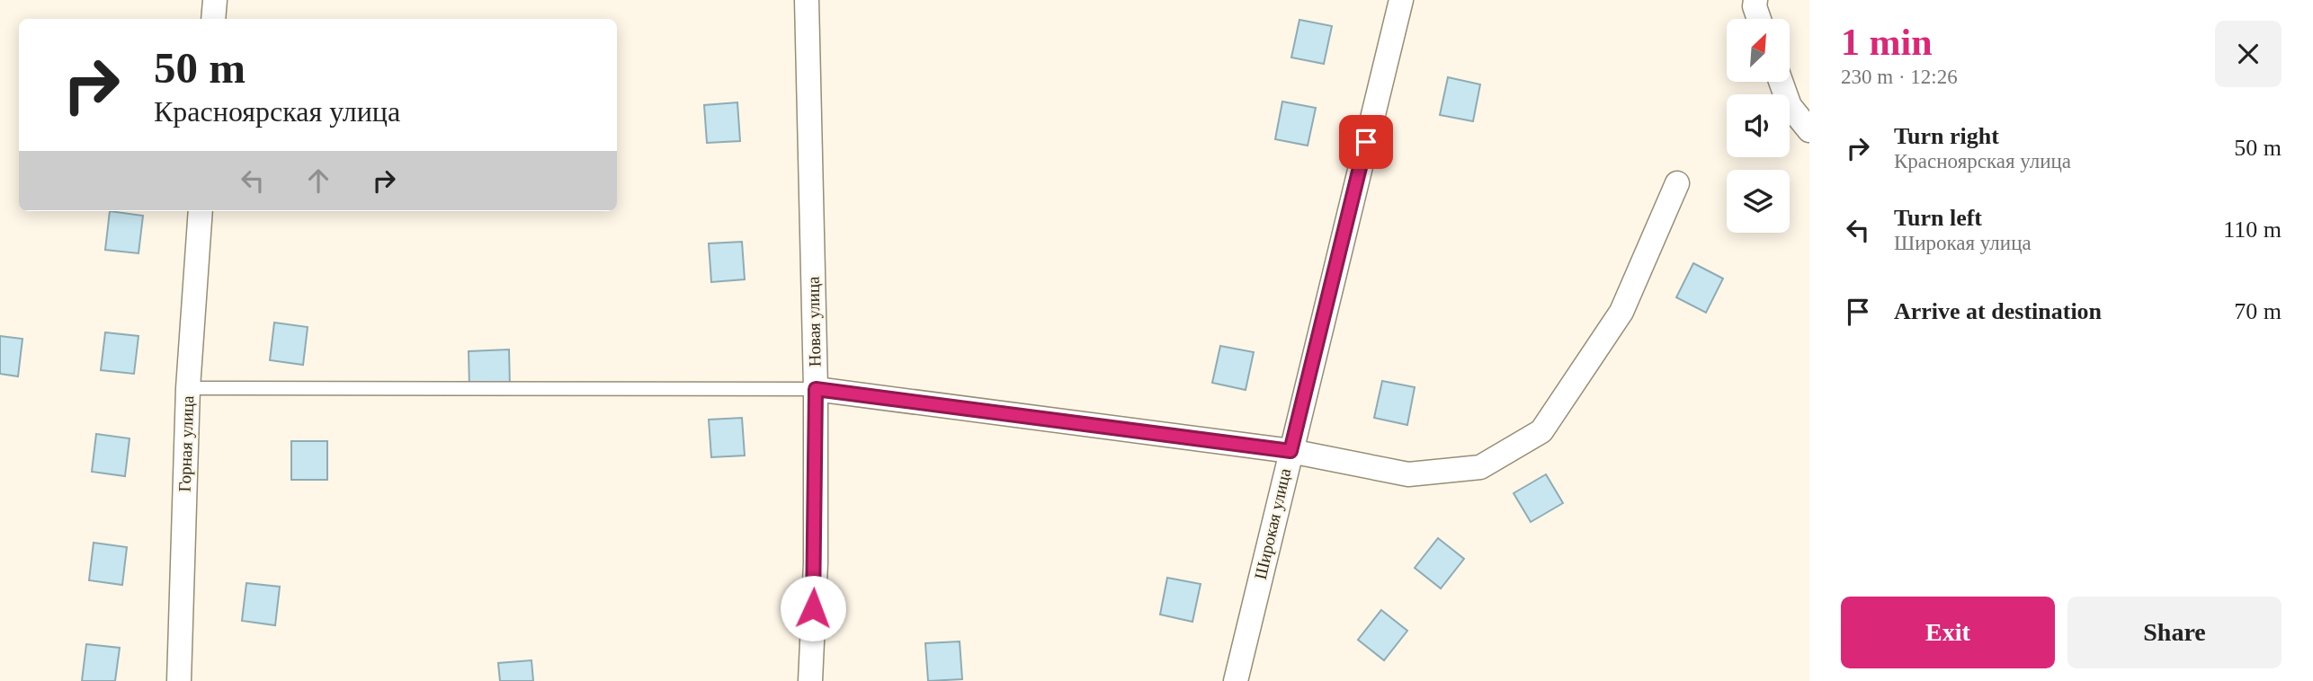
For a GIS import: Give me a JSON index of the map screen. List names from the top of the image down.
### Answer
{
  "streets": {
    "street": ["Новая улица", "Горная улица", "Широкая улица"]
  },
  "north": "top right",
  "page": {
    "heading": ["1 min", "230 m · 12:26"],
    "turn": ["50 m", "Красноярская улица"],
    "list": [
      {
        "name": "Turn right",
        "note": "Красноярская улица",
        "value": "50 m"
      },
      {
        "name": "Turn left",
        "note": "Широкая улица",
        "value": "110 m"
      },
      {
        "name": "Arrive at destination",
        "value": "70 m"
      }
    ],
    "buttons": ["Exit", "Share"]
  }
}
